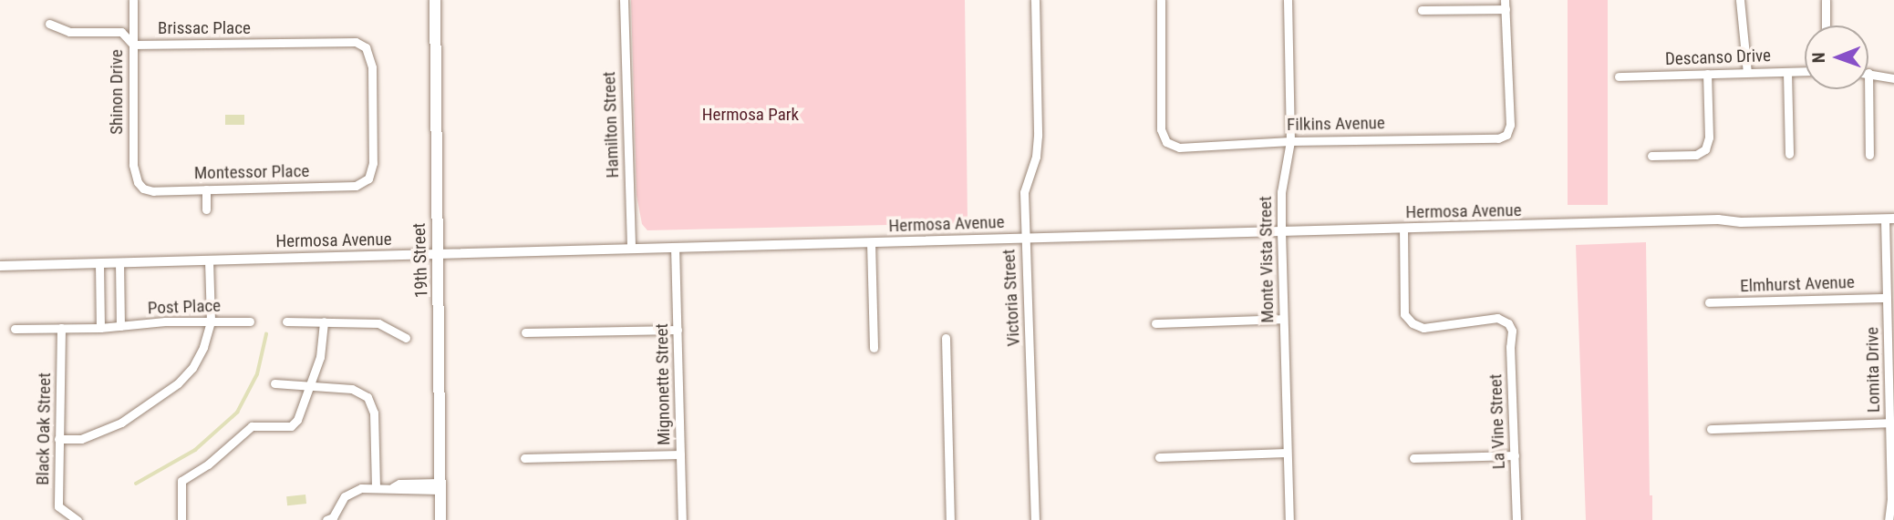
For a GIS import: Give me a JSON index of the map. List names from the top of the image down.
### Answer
{
  "streets": {
    "main road": ["19th Street"],
    "street": [
      "Brissac Place",
      "Descanso Drive",
      "Shinon Drive",
      "Filkins Avenue",
      "Hamilton Street",
      "Montessor Place",
      "Hermosa Avenue",
      "Monte Vista Street",
      "Elmhurst Avenue",
      "Victoria Street",
      "Post Place",
      "Lomita Drive",
      "Mignonette Street",
      "La Vine Street",
      "Black Oak Street"
    ]
  },
  "crossings": [
    ["Brissac Place", "Shinon Drive"],
    ["Brissac Place", "Montessor Place"],
    ["Shinon Drive", "Montessor Place"],
    ["Filkins Avenue", "Monte Vista Street"],
    ["Hamilton Street", "Hermosa Avenue"],
    ["Hermosa Avenue", "Monte Vista Street"],
    ["Hermosa Avenue", "19th Street"],
    ["Hermosa Avenue", "Victoria Street"],
    ["Hermosa Avenue", "Lomita Drive"],
    ["Hermosa Avenue", "Mignonette Street"],
    ["Hermosa Avenue", "La Vine Street"],
    ["Elmhurst Avenue", "Lomita Drive"],
    ["Post Place", "Black Oak Street"]
  ],
  "parks": ["Hermosa Park"],
  "north": "left"
}
